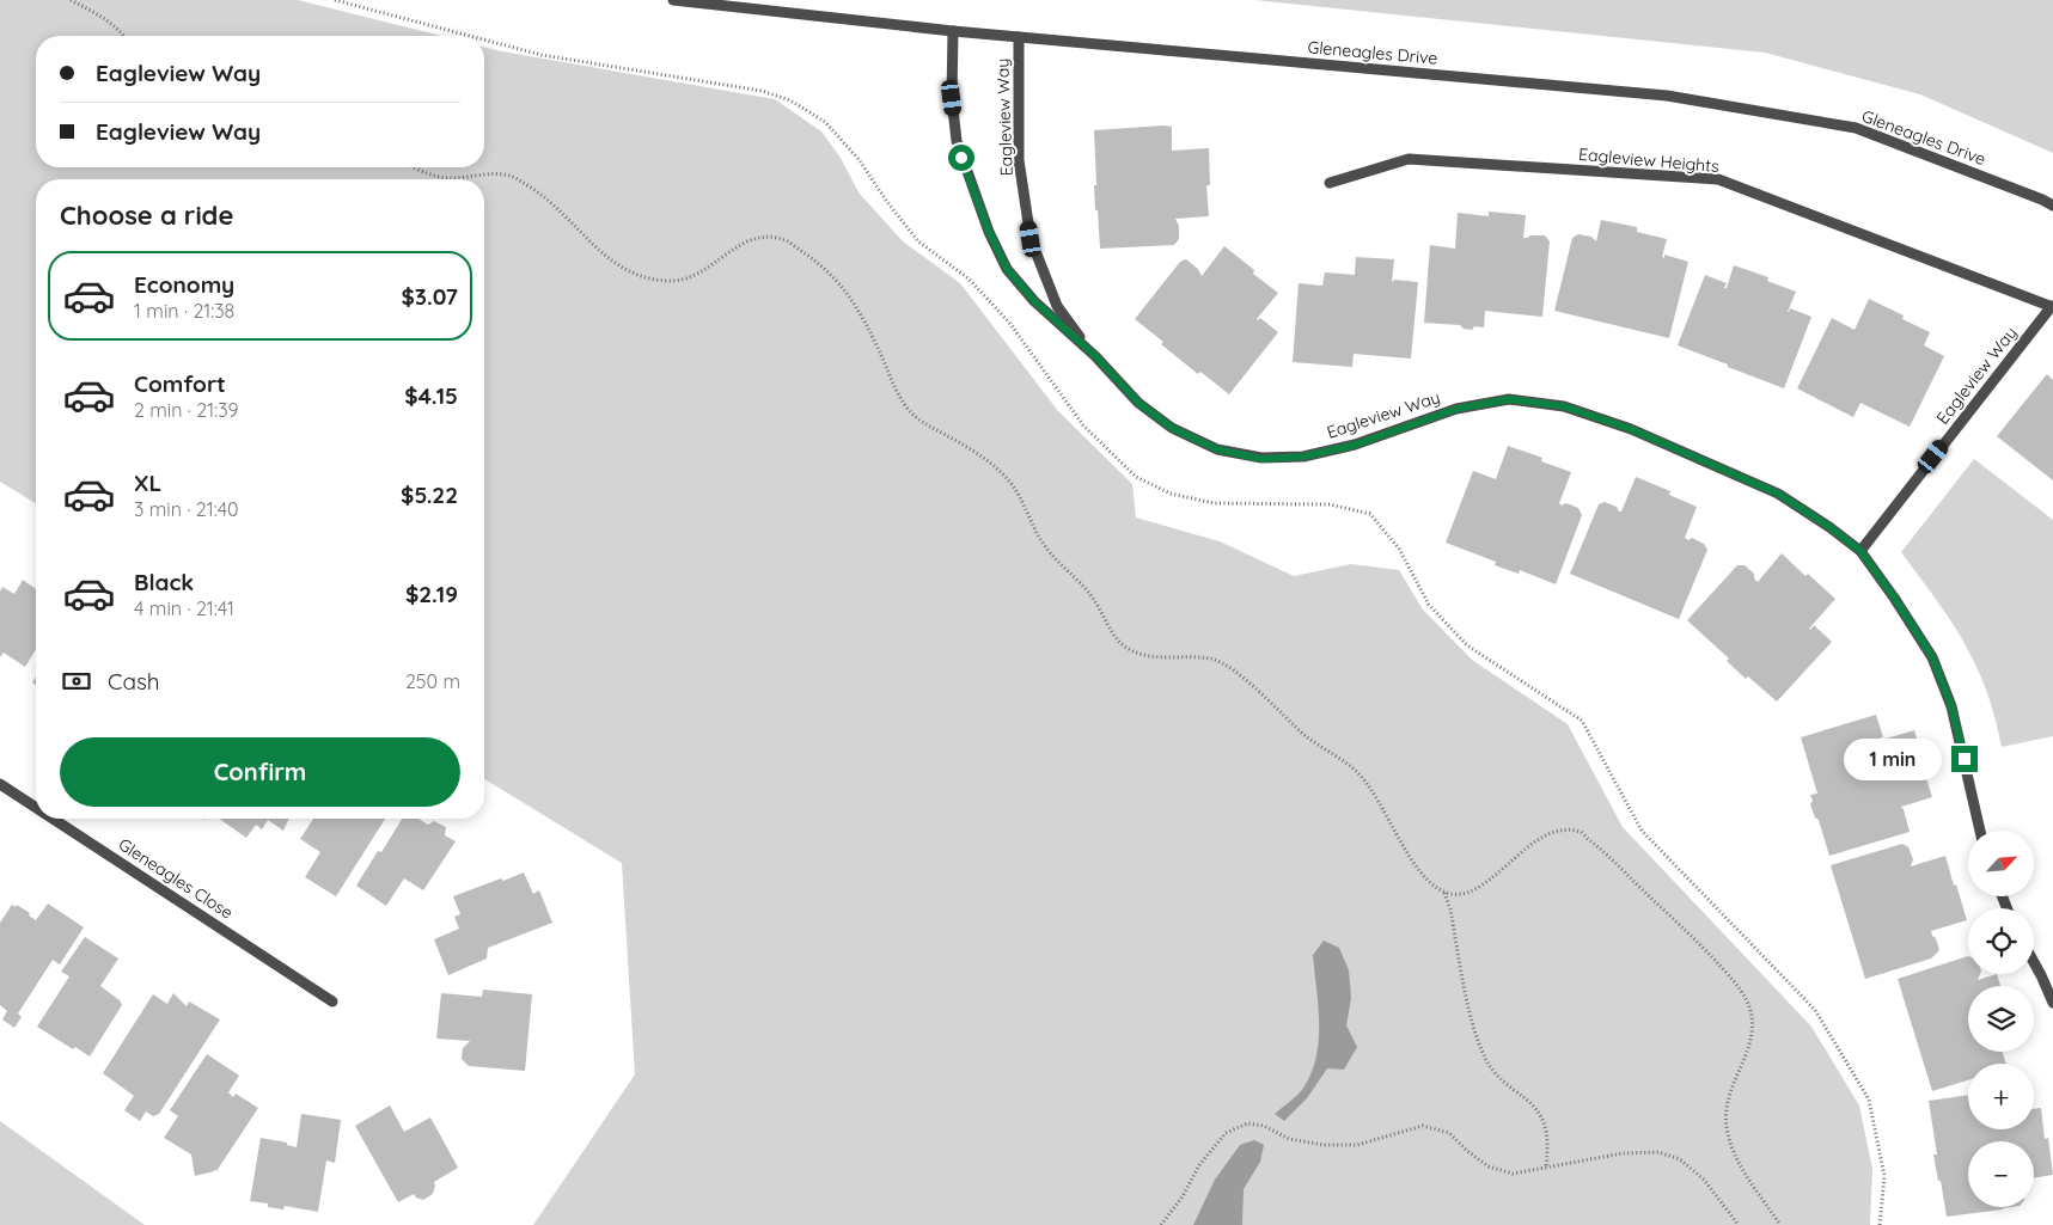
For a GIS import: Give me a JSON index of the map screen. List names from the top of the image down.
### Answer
{
  "streets": {
    "street": [
      "Gleneagles Drive",
      "Eagleview Way",
      "Eagleview Heights",
      "Gleneagles Close"
    ]
  },
  "crossings": [
    ["Gleneagles Drive", "Eagleview Way"],
    ["Eagleview Way", "Eagleview Heights"]
  ],
  "north": "top right",
  "page": {
    "banner": ["Eagleview Way", "Eagleview Way"],
    "heading": "Choose a ride",
    "list": [
      {
        "name": "Economy",
        "note": "1 min · 21:38",
        "value": "$3.07"
      },
      {
        "name": "Comfort",
        "note": "2 min · 21:39",
        "value": "$4.15"
      },
      {
        "name": "XL",
        "note": "3 min · 21:40",
        "value": "$5.22"
      },
      {
        "name": "Black",
        "note": "4 min · 21:41",
        "value": "$2.19"
      }
    ],
    "pay": ["Cash", "250 m"],
    "buttons": "Confirm",
    "bubble": "1 min",
    "map_buttons": ["+", "−"]
  }
}
